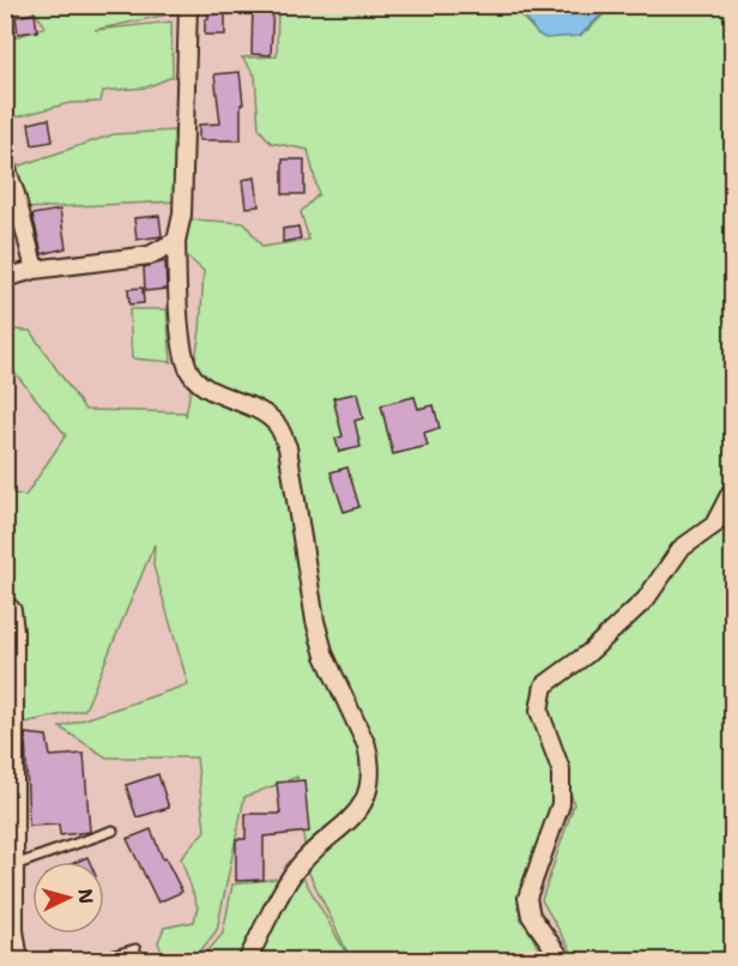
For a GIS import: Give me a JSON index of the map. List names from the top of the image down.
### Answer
{
  "north": "right"
}
